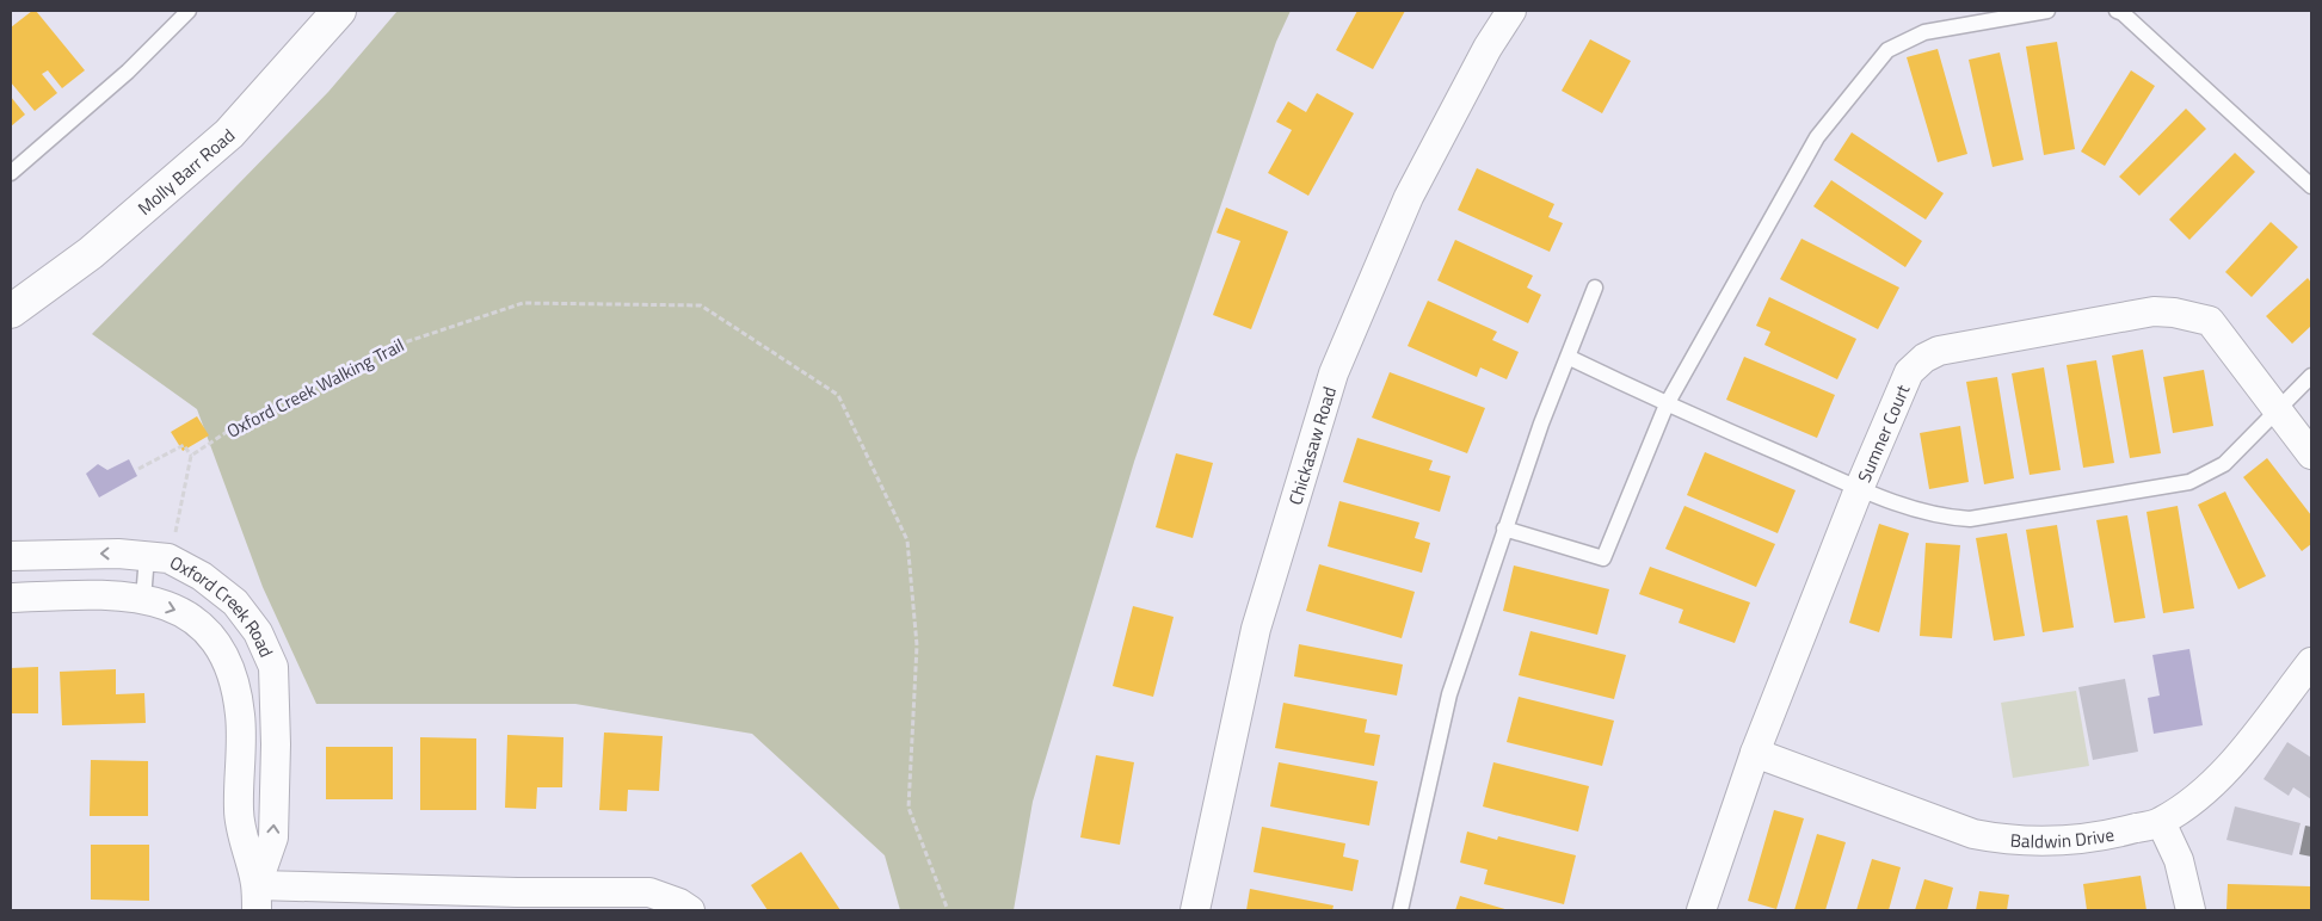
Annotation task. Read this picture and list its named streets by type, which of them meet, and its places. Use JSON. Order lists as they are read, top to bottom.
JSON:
{
  "streets": {
    "main road": ["Molly Barr Road"],
    "street": [
      "Sumner Court",
      "Chickasaw Road",
      "Oxford Creek Road",
      "Baldwin Drive"
    ],
    "path": ["Oxford Creek Walking Trail"]
  },
  "crossings": [
    ["Sumner Court", "Baldwin Drive"]
  ]
}
